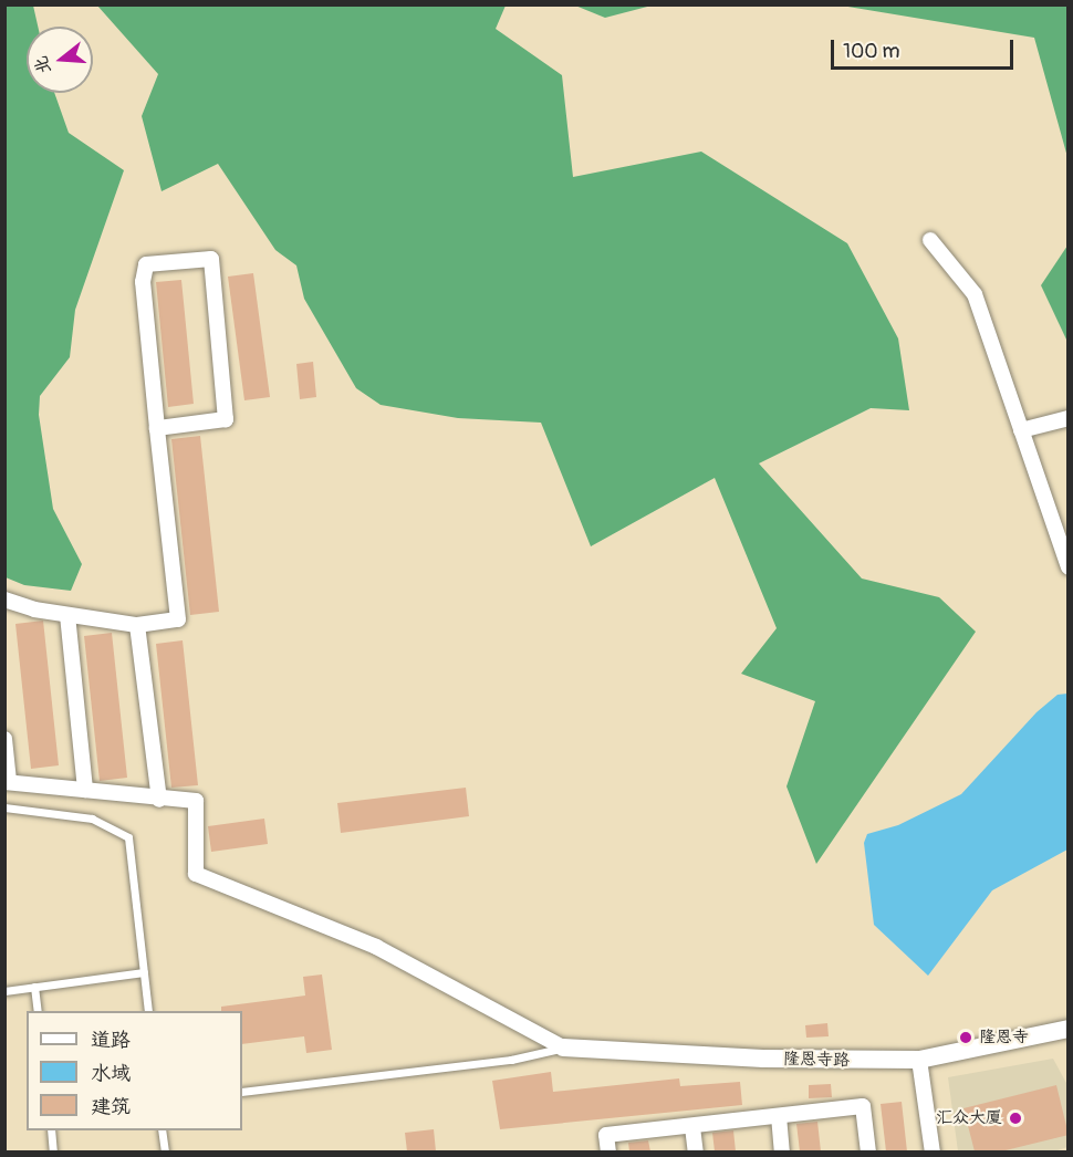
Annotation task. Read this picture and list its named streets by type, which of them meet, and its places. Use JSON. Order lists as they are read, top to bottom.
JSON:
{
  "streets": {
    "street": ["隆恩寺路"]
  },
  "places": ["隆恩寺", "汇众大厦"],
  "legend": ["道路", "水域", "建筑"],
  "scale_bar": "100 m",
  "north": "left"
}
